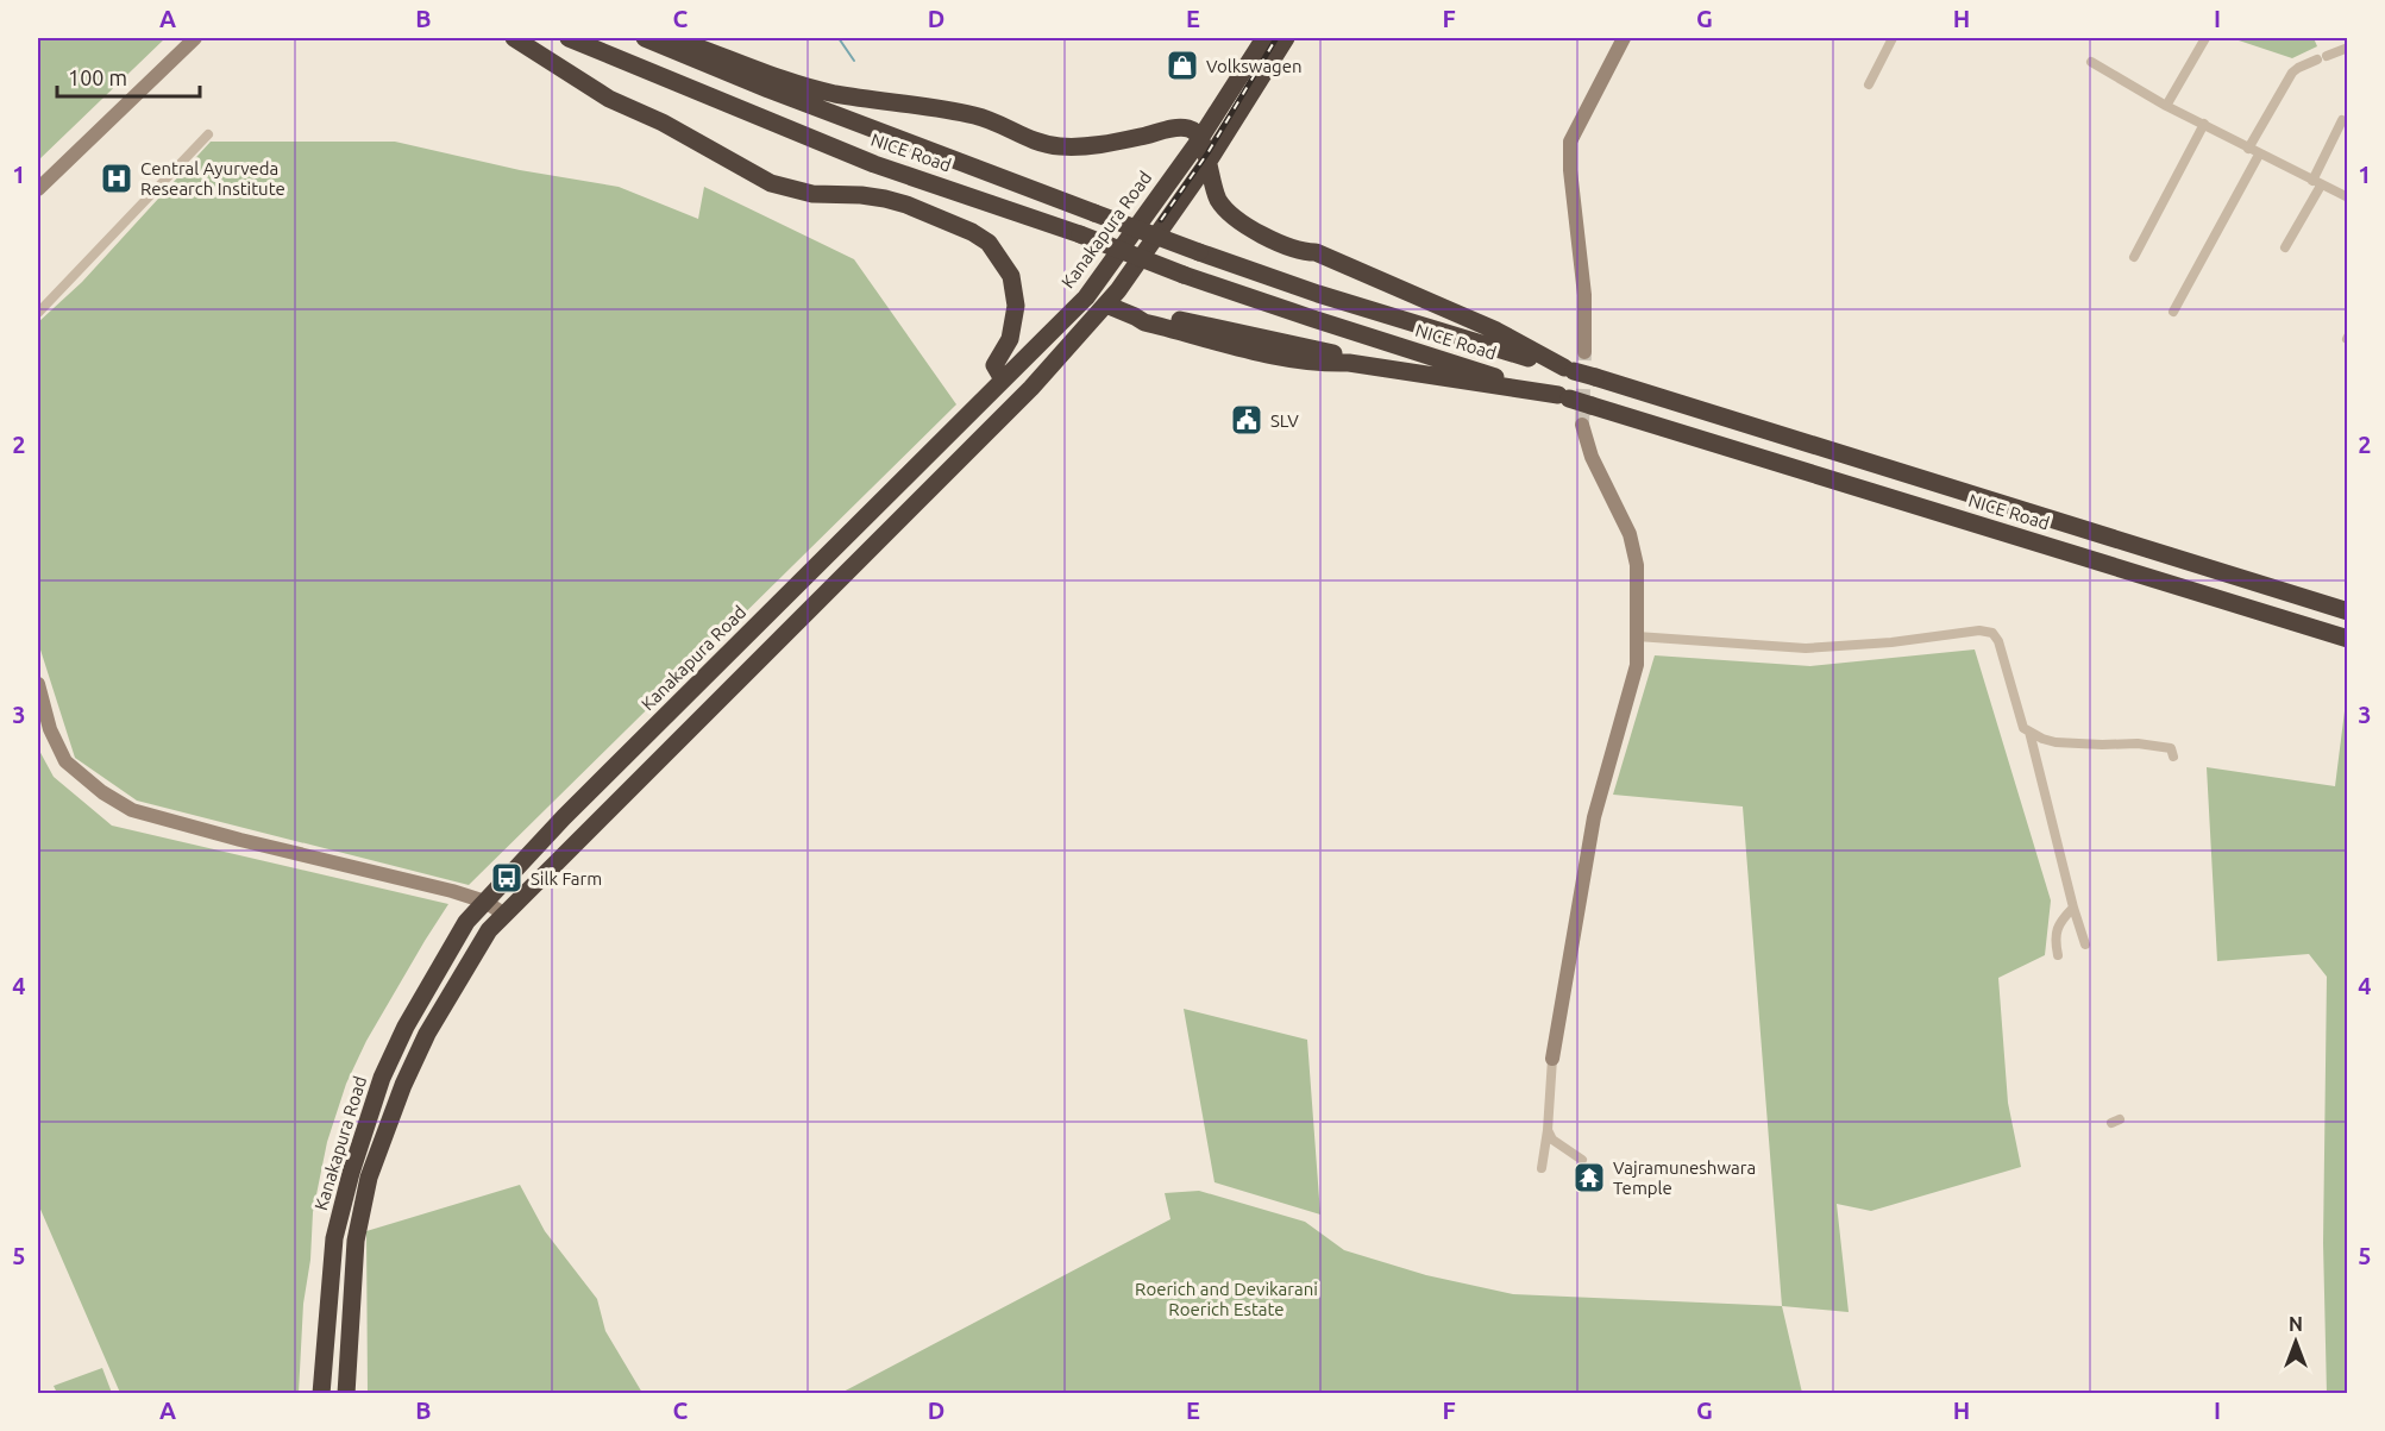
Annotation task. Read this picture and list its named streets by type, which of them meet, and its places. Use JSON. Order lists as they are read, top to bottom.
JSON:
{
  "streets": {
    "highway": ["NICE Road", "Kanakapura Road"]
  },
  "parks": ["Roerich and Devikarani Roerich Estate"],
  "places": {
    "shop": ["Volkswagen"],
    "hospital": ["Central Ayurveda Research Institute"],
    "public building": ["SLV"],
    "bus stop": ["Silk Farm"],
    "temple": ["Vajramuneshwara Temple"]
  },
  "scale_bar": "100 m",
  "north": "top",
  "grid": {
    "columns": [
      "A",
      "B",
      "C",
      "D",
      "E",
      "F",
      "G",
      "H",
      "I"
    ],
    "rows": [
      "1",
      "2",
      "3",
      "4",
      "5"
    ]
  }
}
